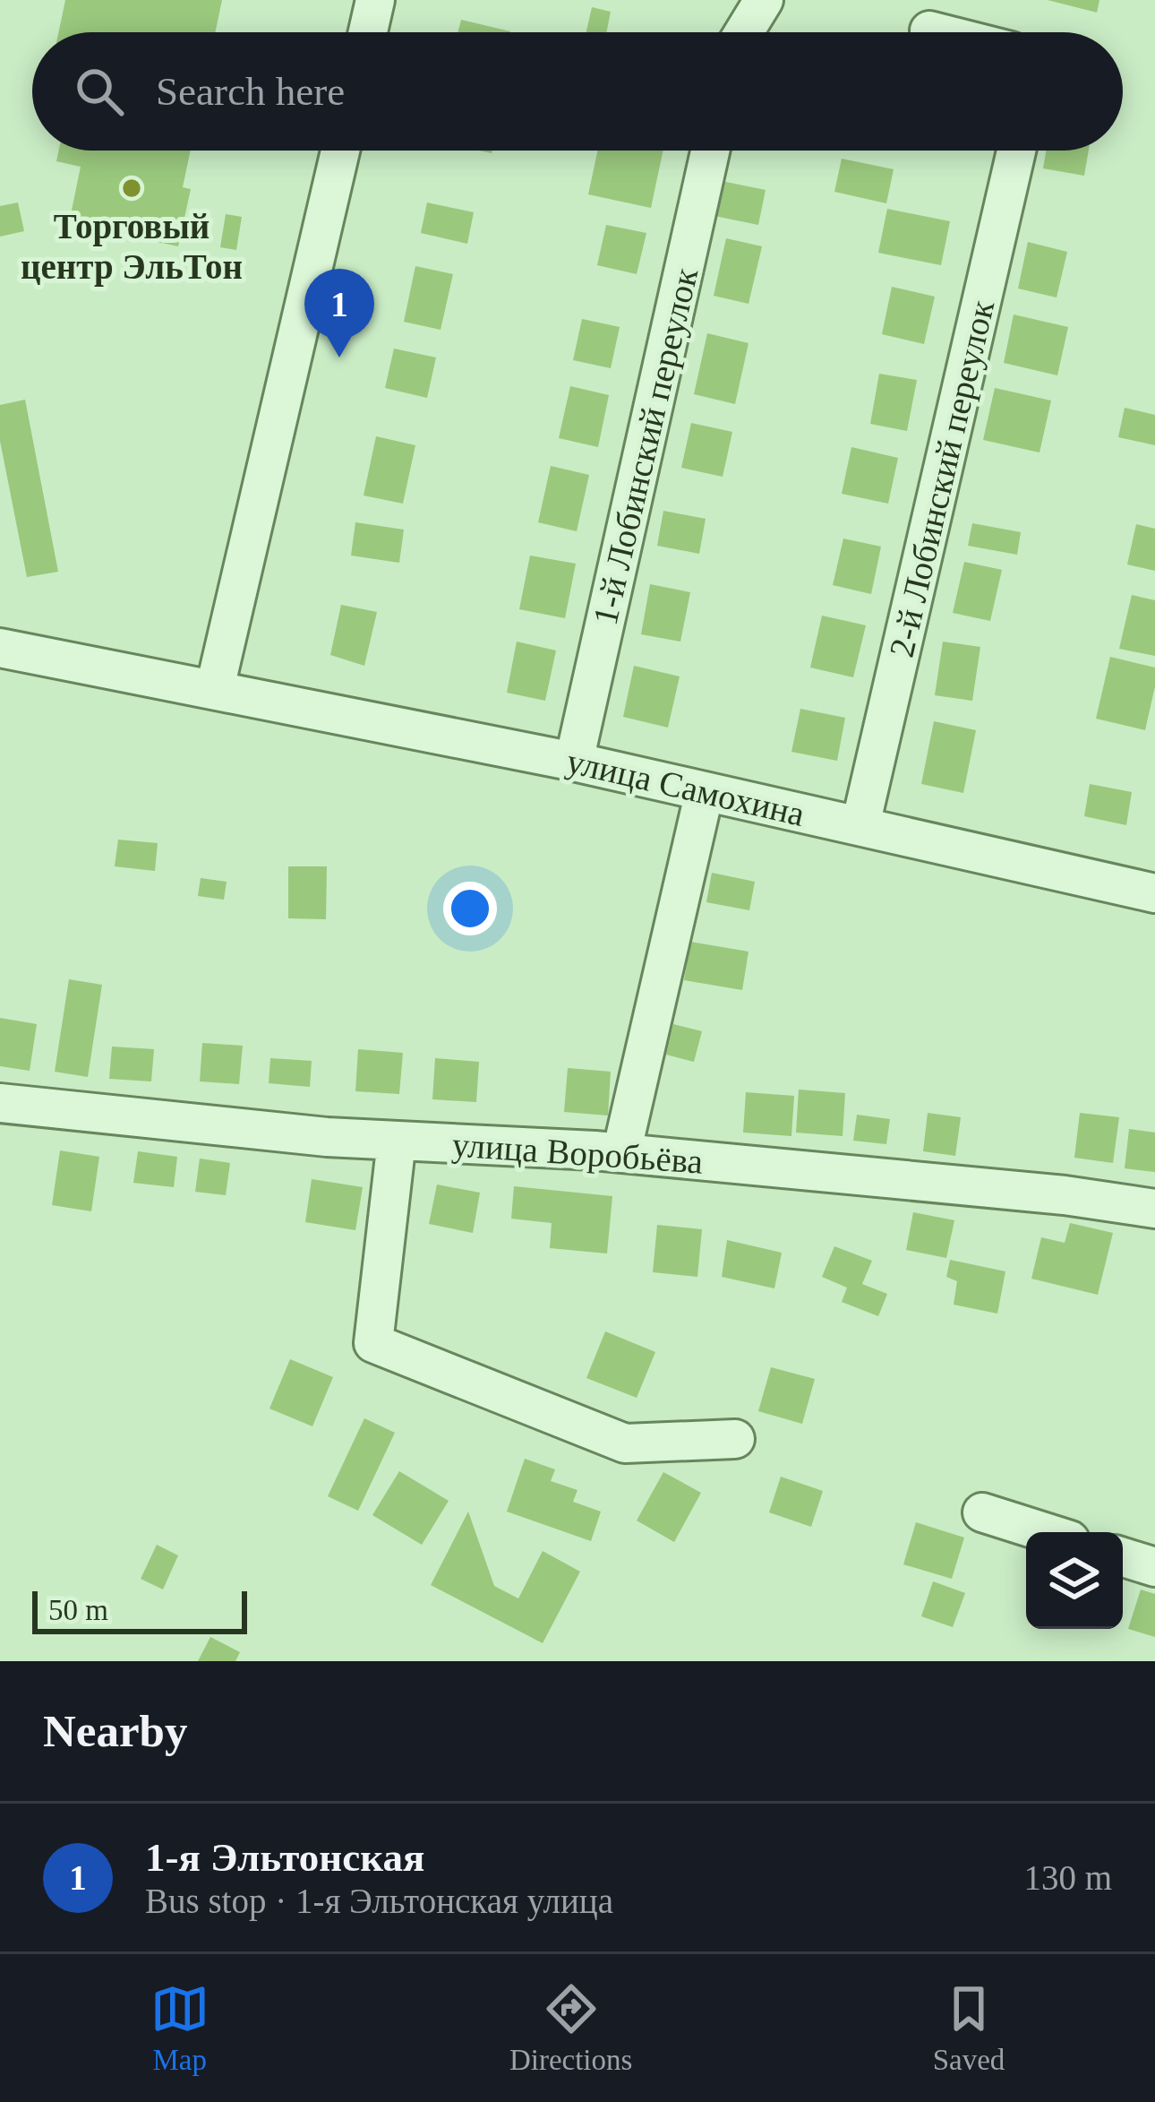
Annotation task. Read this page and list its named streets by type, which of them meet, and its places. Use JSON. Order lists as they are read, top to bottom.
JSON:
{
  "streets": {
    "street": [
      "1-й Лобинский переулок",
      "2-й Лобинский переулок",
      "улица Самохина",
      "улица Воробьёва"
    ]
  },
  "crossings": [
    ["1-й Лобинский переулок", "улица Самохина"],
    ["2-й Лобинский переулок", "улица Самохина"]
  ],
  "places": ["Торговый центр ЭльТон"],
  "scale_bar": "50 m",
  "page": {
    "search": "Search here",
    "pins": "1",
    "scale": "50 m",
    "heading": "Nearby",
    "list": [
      {
        "mark": "1",
        "name": "1-я Эльтонская",
        "note": "Bus stop · 1-я Эльтонская улица",
        "value": "130 m"
      }
    ],
    "nav": ["Map", "Directions", "Saved"]
  }
}
